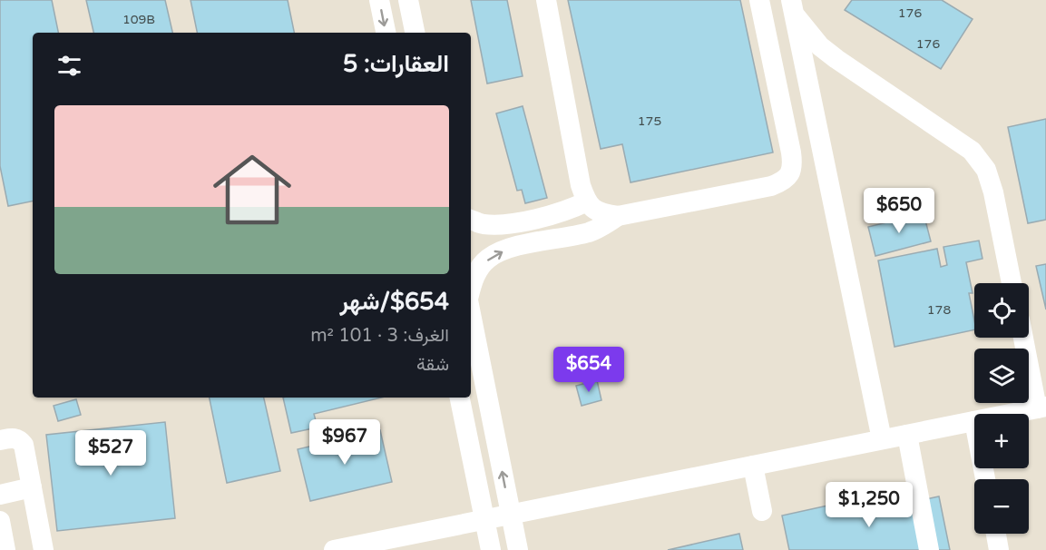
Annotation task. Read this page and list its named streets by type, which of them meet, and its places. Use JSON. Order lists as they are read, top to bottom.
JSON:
{
  "house_numbers": [
    "176",
    "109B",
    "176",
    "175",
    "178"
  ],
  "page": {
    "heading": "العقارات: 5",
    "list": [
      {
        "name": "$654/شهر",
        "note": "الغرف: 3 · 101 m² · شقة"
      }
    ],
    "price": [
      "$650",
      "$654",
      "$967",
      "$527",
      "$1,250"
    ],
    "map_buttons": ["+", "−"]
  }
}
